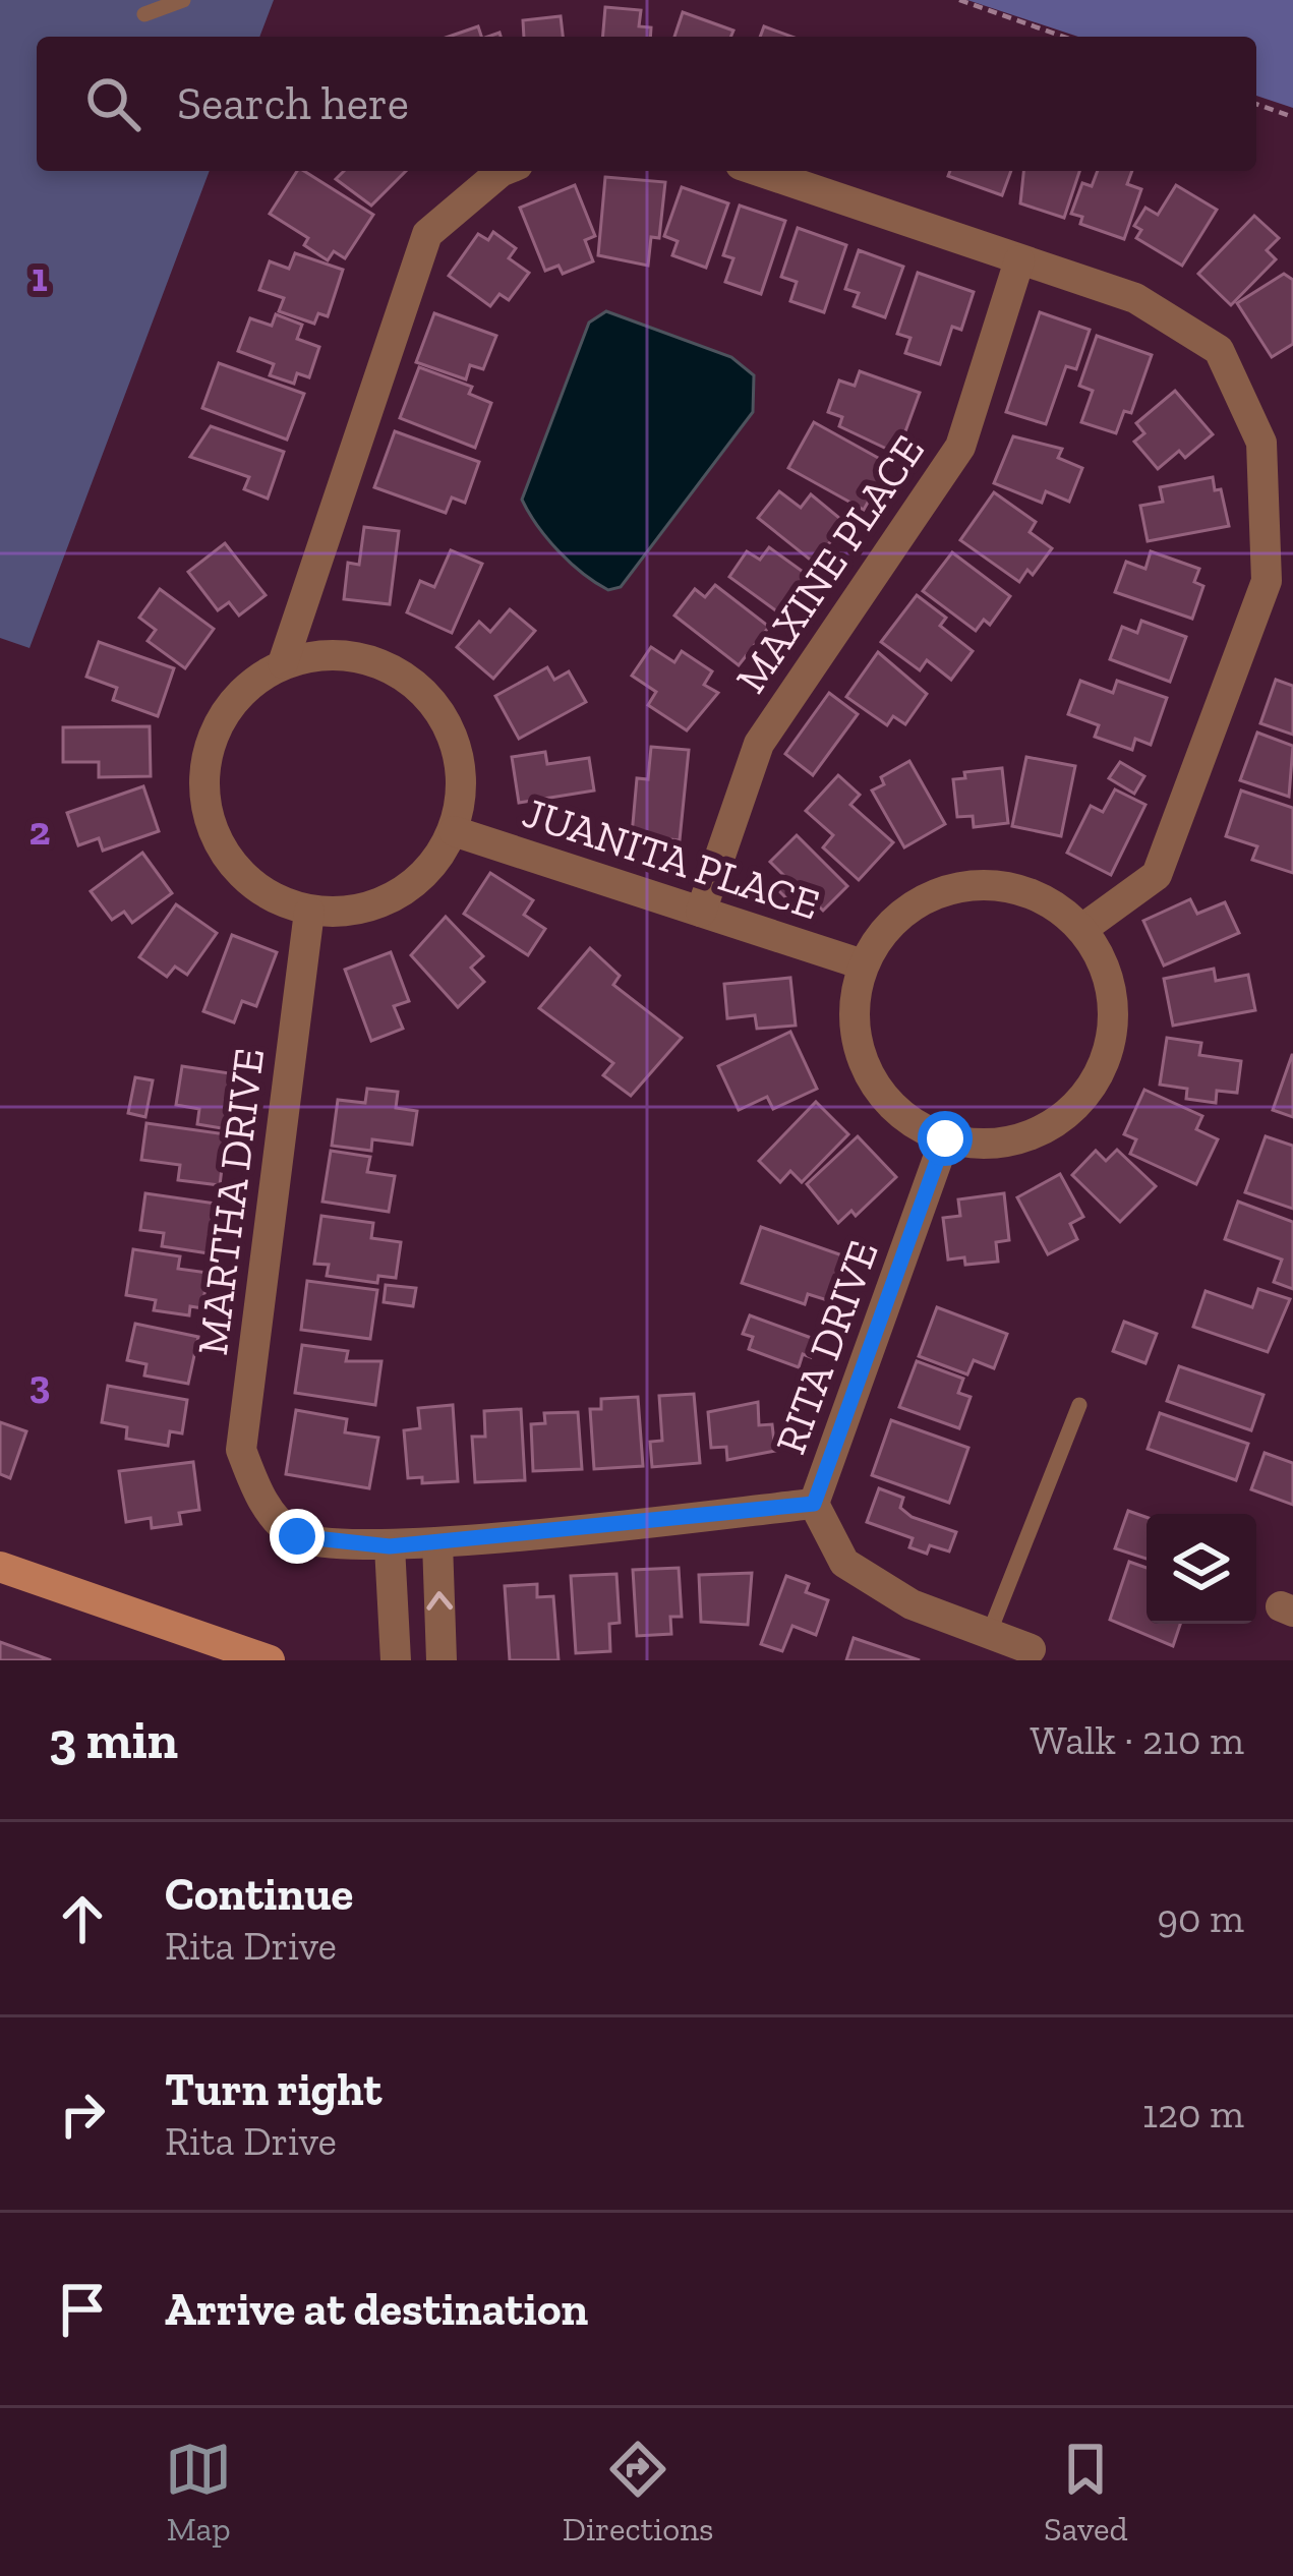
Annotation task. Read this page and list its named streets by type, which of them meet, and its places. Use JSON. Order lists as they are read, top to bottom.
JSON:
{
  "streets": {
    "street": [
      "MAXINE PLACE",
      "JUANITA PLACE",
      "MARTHA DRIVE",
      "RITA DRIVE"
    ]
  },
  "crossings": [
    ["MAXINE PLACE", "JUANITA PLACE"],
    ["JUANITA PLACE", "MARTHA DRIVE"],
    ["JUANITA PLACE", "RITA DRIVE"],
    ["MARTHA DRIVE", "RITA DRIVE"]
  ],
  "page": {
    "search": "Search here",
    "heading": ["3 min", "Walk · 210 m"],
    "list": [
      ["Continue", "Rita Drive", "90 m"],
      ["Turn right", "Rita Drive", "120 m"],
      "Arrive at destination"
    ],
    "nav": ["Map", "Directions", "Saved"]
  },
  "grid": {
    "rows": ["1", "2", "3"]
  }
}
